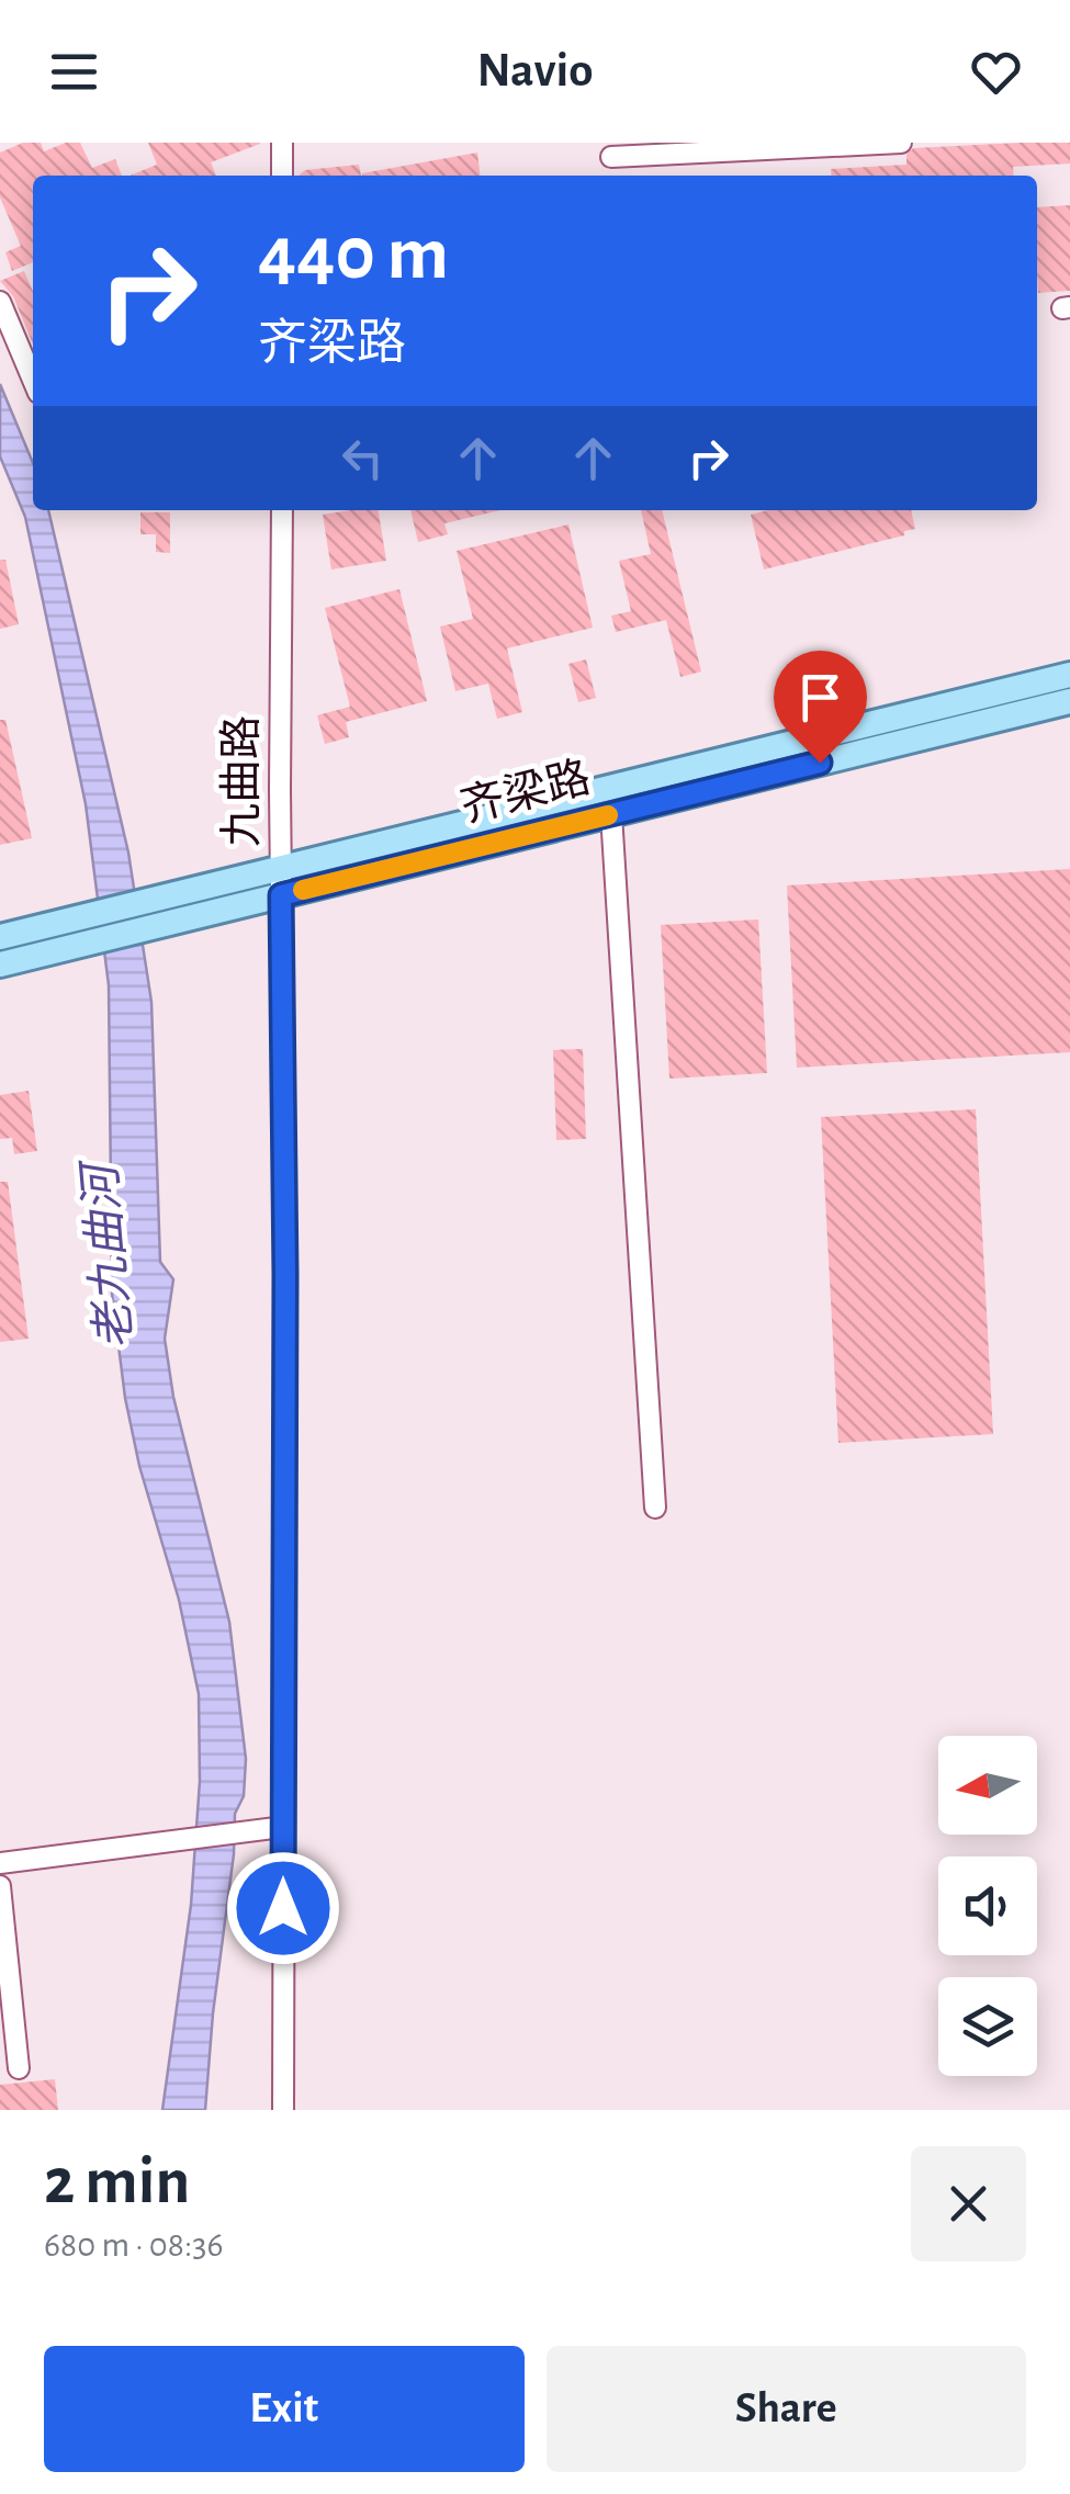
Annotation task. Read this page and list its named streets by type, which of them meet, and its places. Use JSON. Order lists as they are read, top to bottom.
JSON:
{
  "streets": {
    "main road": ["齐梁路"],
    "street": ["九曲路"]
  },
  "crossings": [
    ["九曲路", "齐梁路"]
  ],
  "water": ["老九曲河"],
  "north": "left",
  "page": {
    "header": "Navio",
    "turn": ["440 m", "齐梁路"],
    "heading": ["2 min", "680 m · 08:36"],
    "buttons": ["Exit", "Share"]
  }
}
